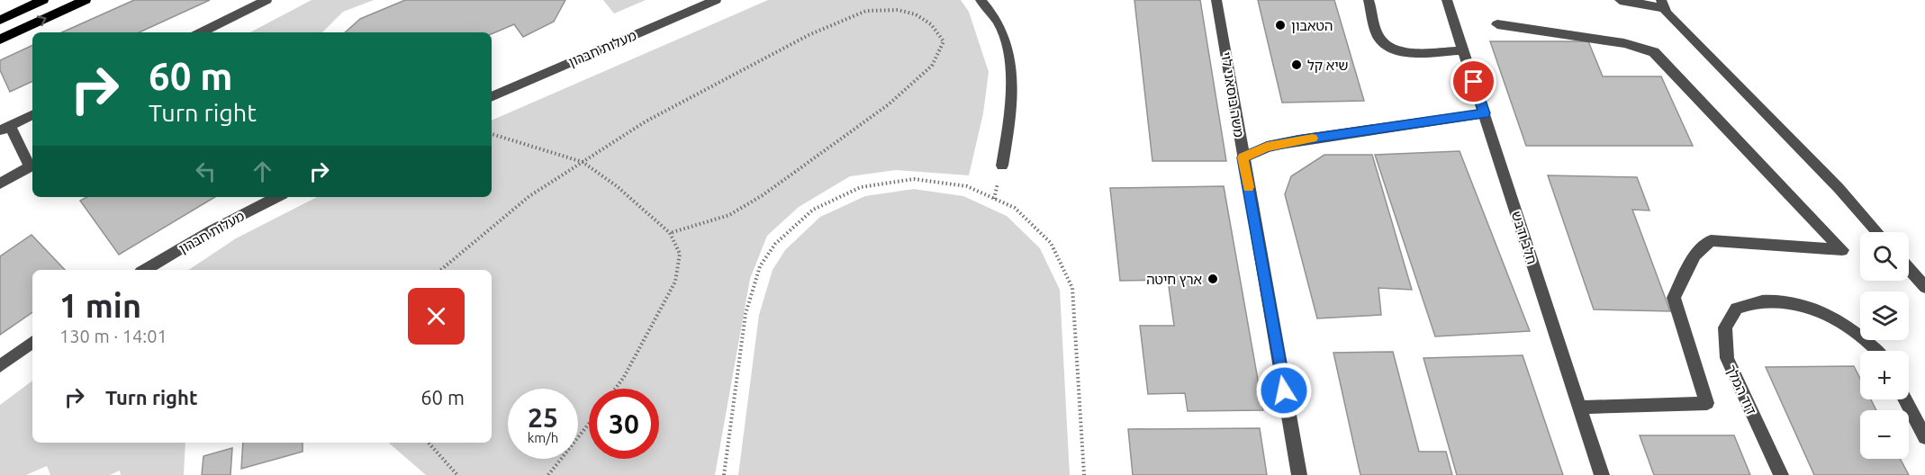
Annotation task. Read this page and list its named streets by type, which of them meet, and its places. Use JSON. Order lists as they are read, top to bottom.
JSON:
{
  "streets": {
    "street": [
      "מעלות חברון",
      "משה בוסאני לוי",
      "חלב ודבש",
      "דוד המלך"
    ]
  },
  "places": ["הטאבון", "שיא קל", "ארץ חיטה"],
  "page": {
    "turn": ["60 m", "Turn right"],
    "map_buttons": ["+", "−"],
    "heading": ["1 min", "130 m · 14:01"],
    "list": [
      {
        "name": "Turn right",
        "value": "60 m"
      }
    ],
    "speed": "25 km/h",
    "limit": "30"
  }
}
